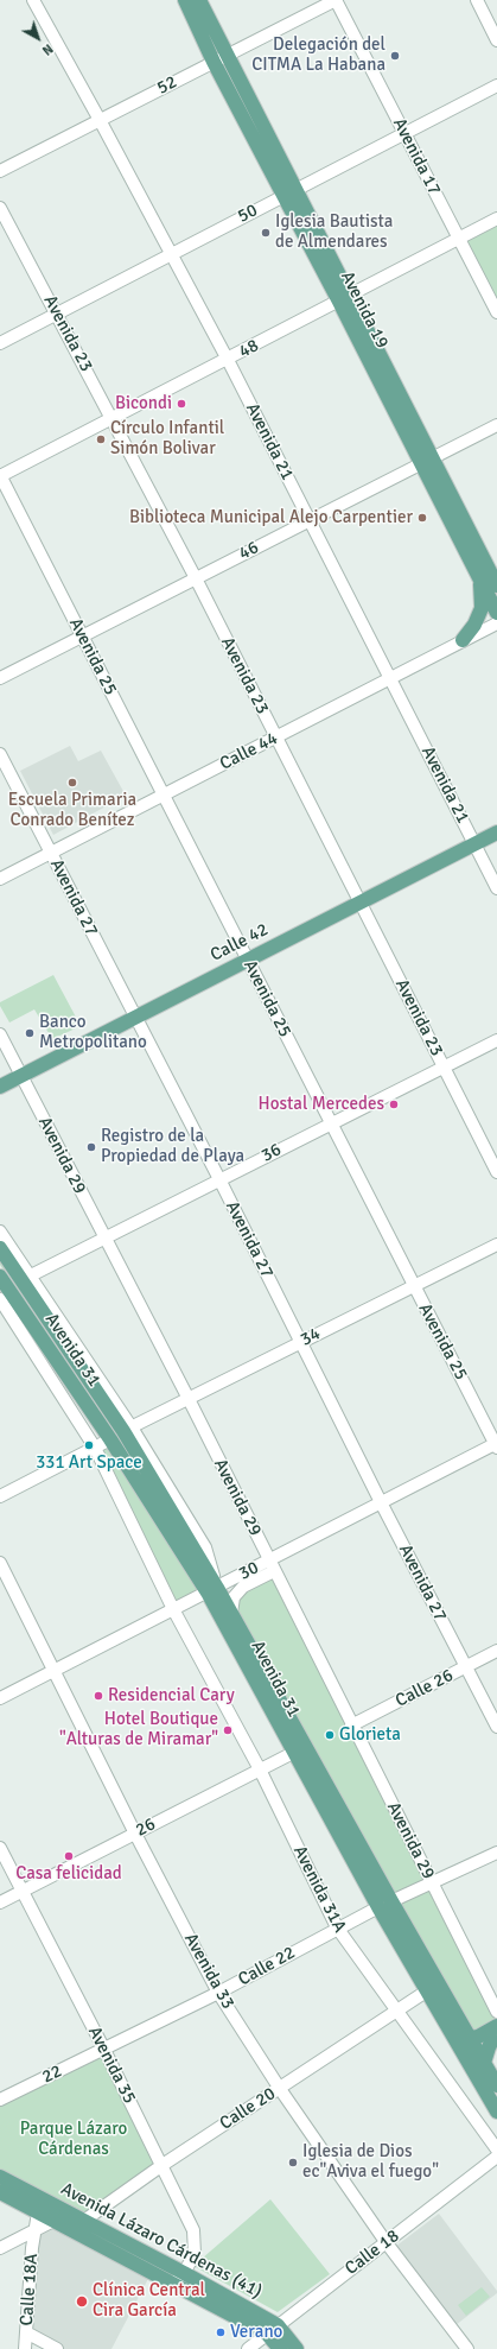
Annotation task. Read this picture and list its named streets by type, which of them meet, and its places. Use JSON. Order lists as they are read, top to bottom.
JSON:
{
  "streets": {
    "main road": [
      "Avenida 19",
      "Calle 42",
      "Avenida 31",
      "Avenida Lázaro Cárdenas (41)"
    ],
    "street": [
      "52",
      "Avenida 17",
      "50",
      "Avenida 23",
      "48",
      "Avenida 21",
      "46",
      "Avenida 25",
      "Calle 44",
      "Avenida 27",
      "36",
      "Avenida 29",
      "34",
      "30",
      "Calle 26",
      "26",
      "Avenida 31A",
      "Calle 22",
      "Avenida 33",
      "Avenida 35",
      "22",
      "Calle 20",
      "Calle 18",
      "Calle 18A"
    ]
  },
  "crossings": [
    ["52", "Avenida 17"],
    ["52", "Avenida 19"],
    ["52", "Avenida 21"],
    ["Avenida 17", "50"],
    ["Avenida 17", "48"],
    ["50", "Avenida 19"],
    ["50", "Avenida 23"],
    ["50", "Avenida 21"],
    ["Avenida 19", "48"],
    ["Avenida 19", "46"],
    ["Avenida 23", "48"],
    ["Avenida 23", "46"],
    ["Avenida 23", "Calle 44"],
    ["Avenida 23", "Calle 42"],
    ["Avenida 23", "36"],
    ["48", "Avenida 21"],
    ["48", "Avenida 25"],
    ["Avenida 21", "46"],
    ["Avenida 21", "Calle 44"],
    ["Avenida 21", "Calle 42"],
    ["46", "Avenida 25"],
    ["Avenida 25", "Calle 44"],
    ["Avenida 25", "Calle 42"],
    ["Avenida 25", "36"],
    ["Avenida 25", "34"],
    ["Avenida 25", "30"],
    ["Calle 44", "Avenida 27"],
    ["Avenida 27", "Calle 42"],
    ["Avenida 27", "36"],
    ["Avenida 27", "34"],
    ["Avenida 27", "30"],
    ["Avenida 27", "Calle 26"],
    ["Calle 42", "Avenida 29"],
    ["36", "Avenida 29"],
    ["36", "Avenida 31"],
    ["Avenida 29", "34"],
    ["Avenida 29", "30"],
    ["Avenida 29", "Calle 26"],
    ["34", "Avenida 31"],
    ["Avenida 31", "30"],
    ["Avenida 31", "26"],
    ["Avenida 31", "Avenida 31A"],
    ["Avenida 31", "Calle 22"],
    ["Avenida 31", "Calle 20"],
    ["30", "Avenida 31A"],
    ["30", "Avenida 33"],
    ["26", "Avenida 31A"],
    ["26", "Avenida 33"],
    ["26", "Avenida 35"],
    ["Avenida 31A", "Calle 22"],
    ["Avenida 31A", "Calle 20"],
    ["Calle 22", "Avenida 33"],
    ["Calle 22", "Avenida 35"],
    ["Calle 22", "22"],
    ["Avenida 33", "Calle 20"],
    ["Avenida 33", "Calle 18"],
    ["Avenida 35", "22"],
    ["Avenida 35", "Calle 20"],
    ["Avenida 35", "Avenida Lázaro Cárdenas (41)"],
    ["Calle 20", "Avenida Lázaro Cárdenas (41)"],
    ["Avenida Lázaro Cárdenas (41)", "Calle 18"]
  ],
  "parks": ["Parque Lázaro Cárdenas"],
  "places": [
    "Delegación del CITMA La Habana",
    "Iglesia Bautista de Almendares",
    "Bicondi",
    "Círculo Infantil Simón Bolivar",
    "Biblioteca Municipal Alejo Carpentier",
    "Escuela Primaria Conrado Benítez",
    "Banco Metropolitano",
    "Hostal Mercedes",
    "Registro de la Propiedad de Playa",
    "331 Art Space",
    "Residencial Cary",
    "Hotel Boutique \"Alturas de Miramar\"",
    "Glorieta",
    "Casa felicidad",
    "Iglesia de Dios ec\"Aviva el fuego\"",
    "Clínica Central Cira García",
    "Verano"
  ],
  "north": "bottom right"
}
